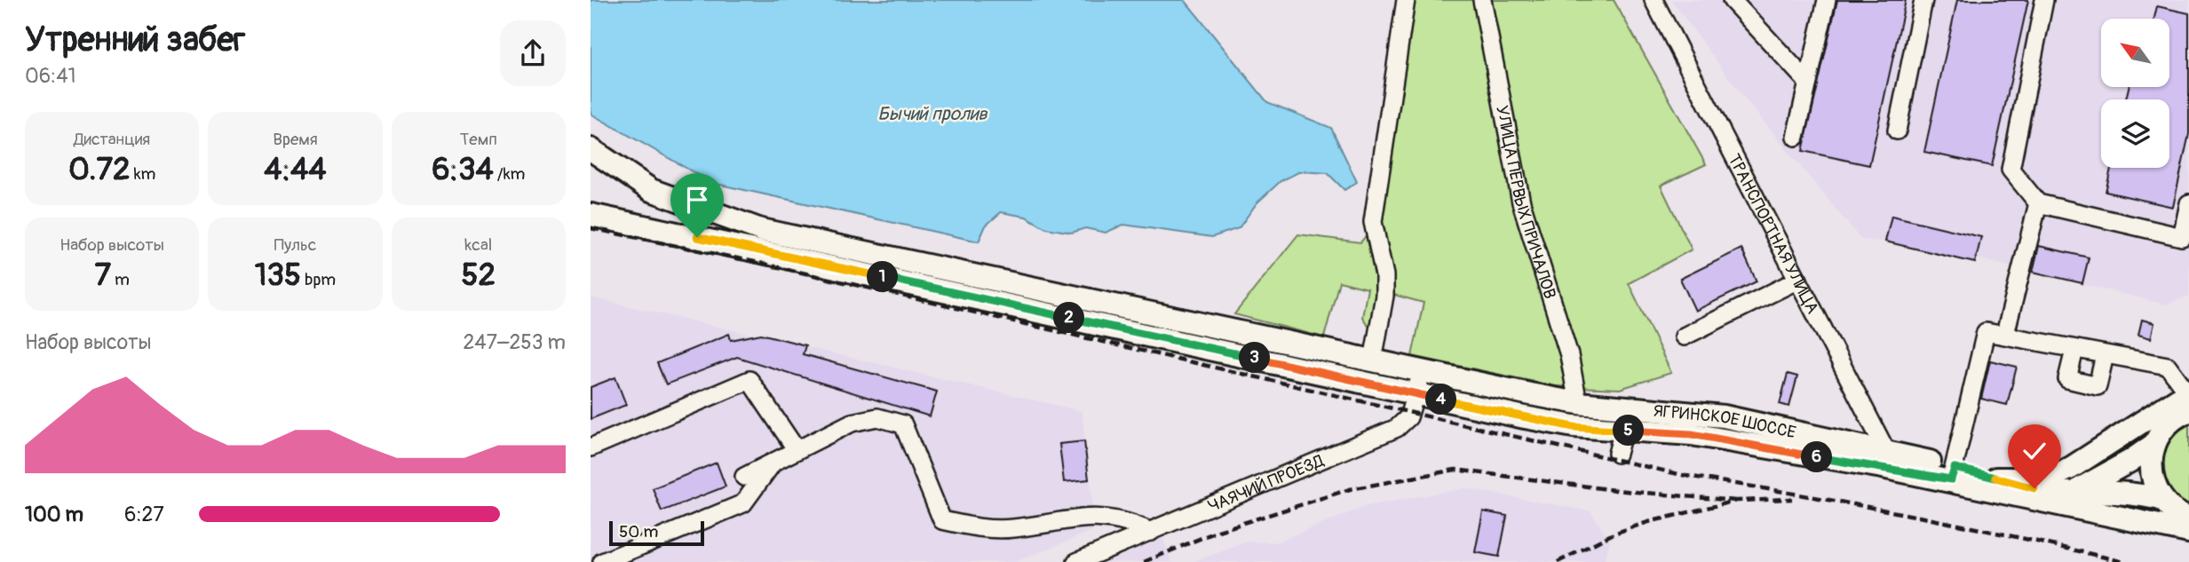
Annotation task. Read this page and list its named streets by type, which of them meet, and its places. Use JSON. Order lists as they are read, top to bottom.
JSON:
{
  "streets": {
    "main road": ["ЯГРИНСКОЕ ШОССЕ"],
    "street": ["УЛИЦА ПЕРВЫХ ПРИЧАЛОВ", "ТРАНСПОРТНАЯ УЛИЦА", "ЧАЯЧИЙ ПРОЕЗД"]
  },
  "crossings": [
    ["УЛИЦА ПЕРВЫХ ПРИЧАЛОВ", "ЯГРИНСКОЕ ШОССЕ"],
    ["ТРАНСПОРТНАЯ УЛИЦА", "ЯГРИНСКОЕ ШОССЕ"],
    ["ЯГРИНСКОЕ ШОССЕ", "ЧАЯЧИЙ ПРОЕЗД"]
  ],
  "water": ["Бычий пролив"],
  "scale_bar": "50 m",
  "north": "top left",
  "page": {
    "heading": ["Утренний забег", "06:41"],
    "stats": [
      ["Дистанция", "0.72 km"],
      ["Время", "4:44"],
      ["Темп", "6:34 /km"],
      ["Набор высоты", "7 m"],
      ["Пульс", "135 bpm"],
      ["kcal", "52"]
    ],
    "pins": [
      "1",
      "2",
      "3",
      "4",
      "5",
      "6"
    ],
    "chart": ["Набор высоты", "247–253 m"],
    "list": [
      {
        "name": "100 m",
        "note": "6:27"
      }
    ],
    "scale": "50 m"
  }
}
